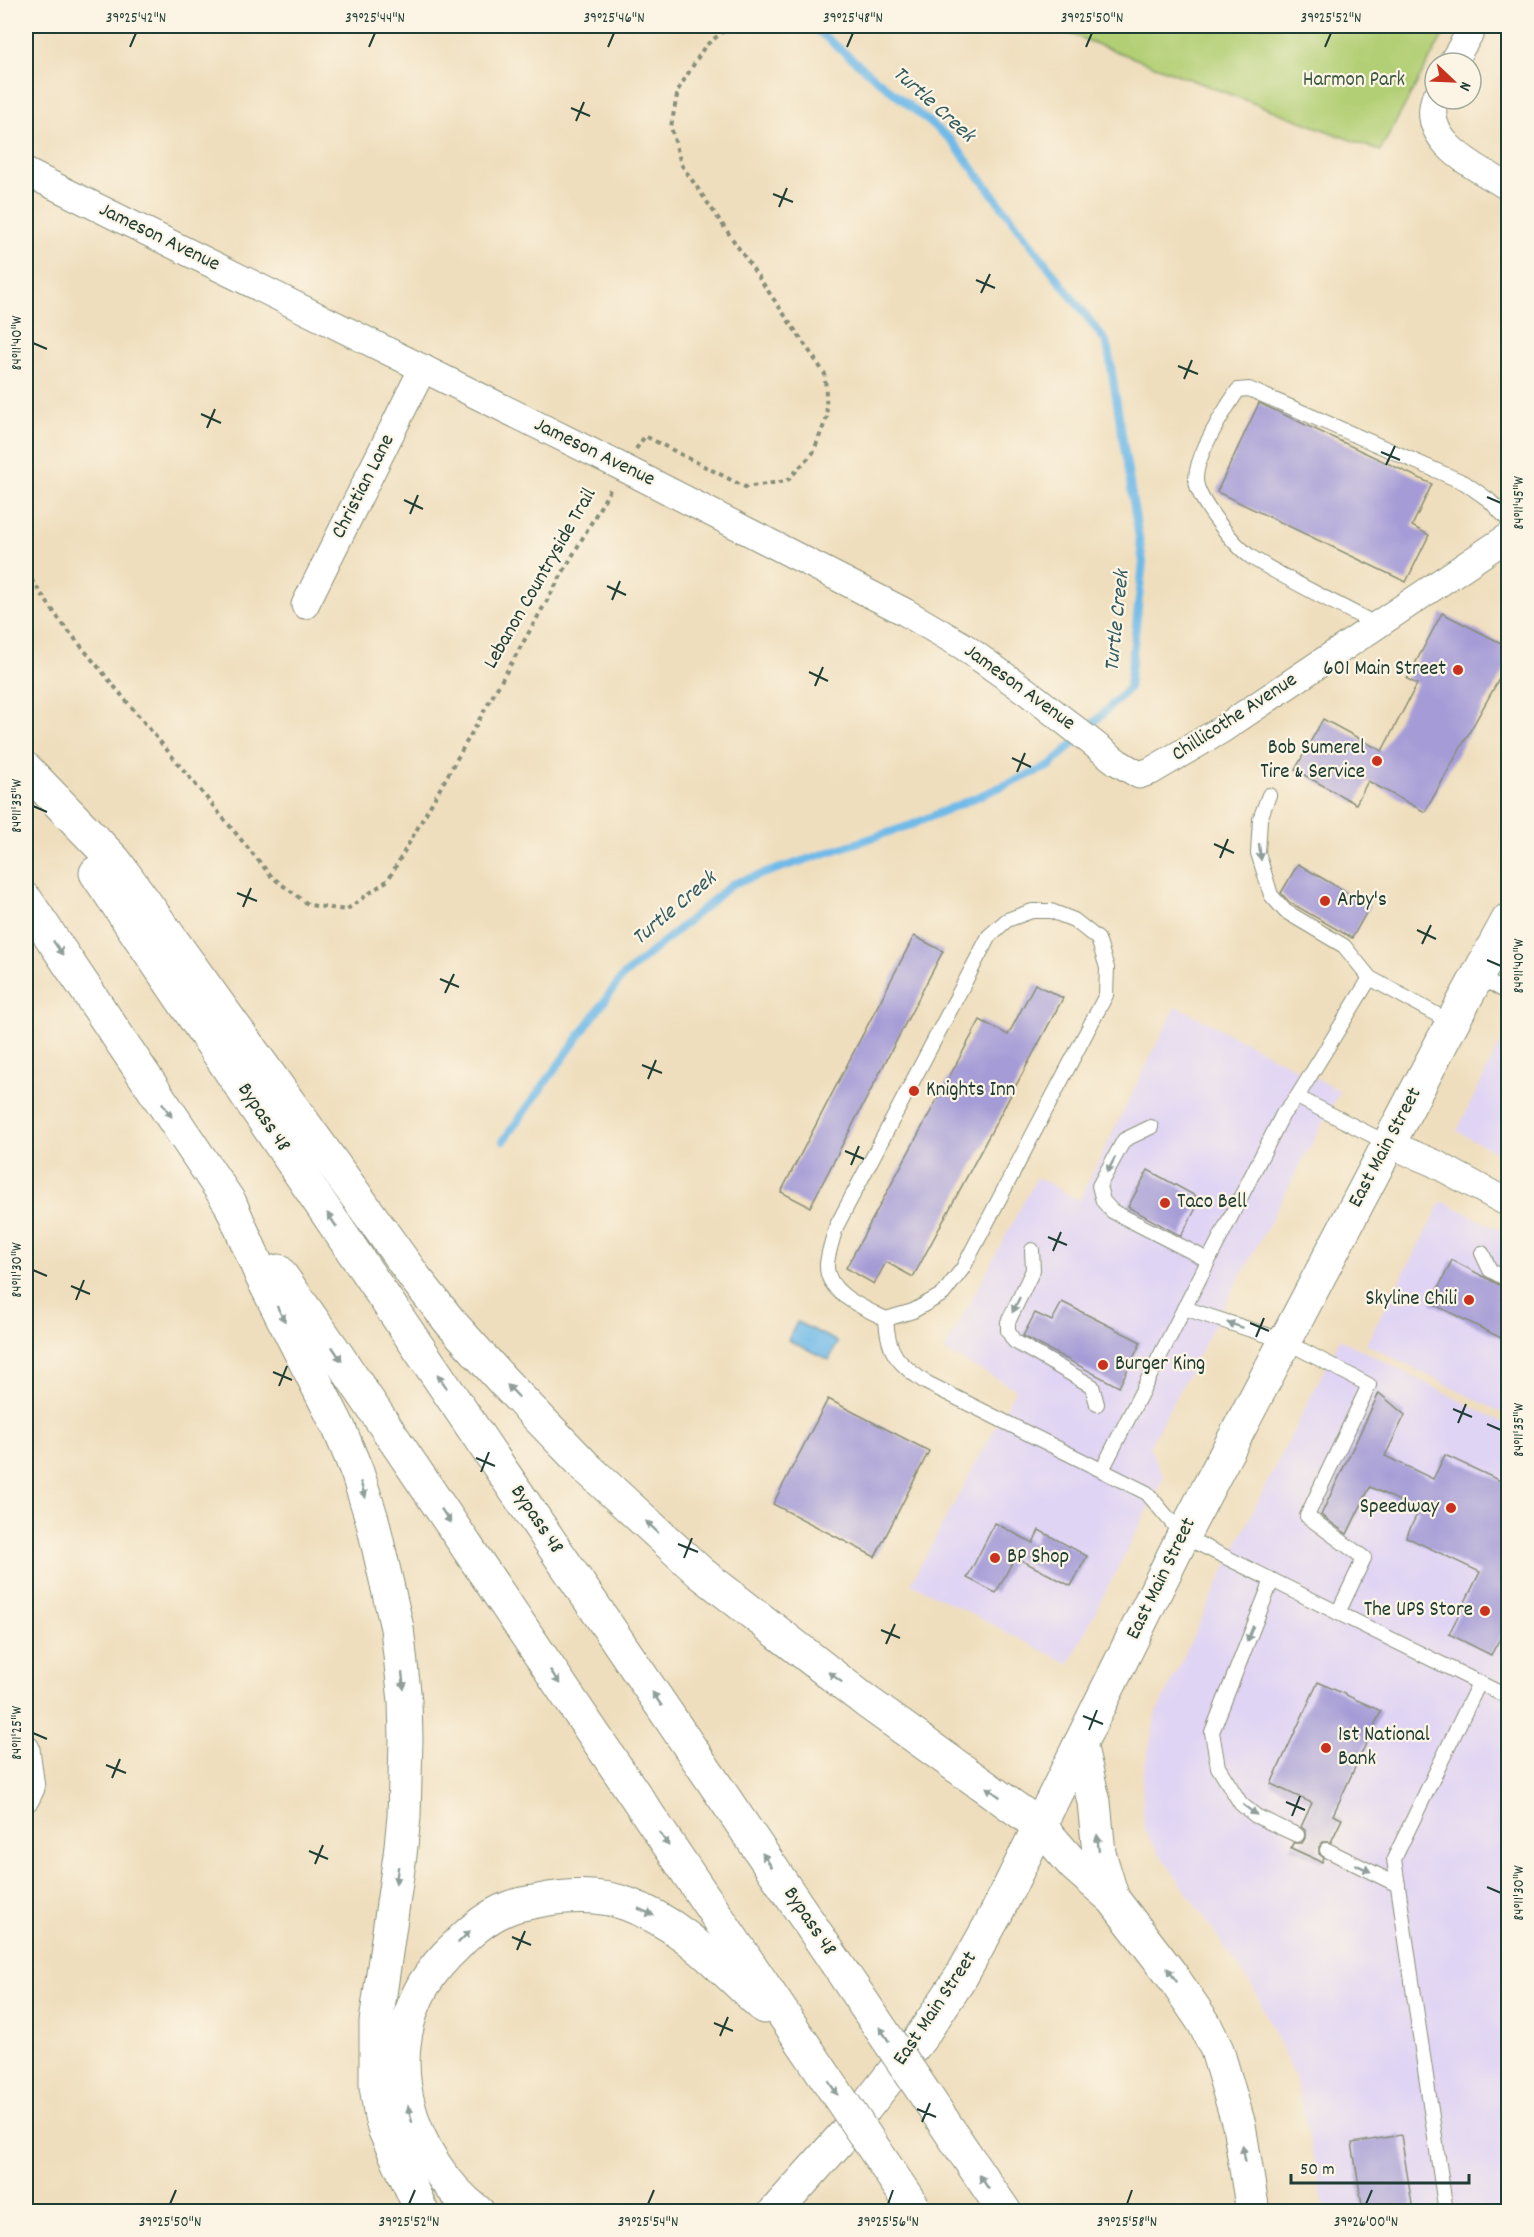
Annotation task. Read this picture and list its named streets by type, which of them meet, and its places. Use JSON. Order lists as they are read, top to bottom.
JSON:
{
  "streets": {
    "main road": ["Bypass 48", "East Main Street"],
    "street": ["Jameson Avenue", "Christian Lane", "Chillicothe Avenue"],
    "path": ["Lebanon Countryside Trail"]
  },
  "crossings": [
    ["Jameson Avenue", "Christian Lane"],
    ["Jameson Avenue", "Lebanon Countryside Trail"],
    ["Jameson Avenue", "Chillicothe Avenue"]
  ],
  "water": ["Turtle Creek"],
  "parks": ["Harmon Park"],
  "places": [
    "601 Main Street",
    "Bob Sumerel Tire & Service",
    "Arby's",
    "Knights Inn",
    "Taco Bell",
    "Skyline Chili",
    "Burger King",
    "Speedway",
    "BP Shop",
    "The UPS Store",
    "1st National Bank"
  ],
  "scale_bar": "50 m",
  "north": "bottom right",
  "coordinates": [
    "39°25'42\"N",
    "39°25'44\"N",
    "39°25'46\"N",
    "39°25'48\"N",
    "39°25'50\"N",
    "39°25'52\"N",
    "84°11'40\"W",
    "84°11'45\"W",
    "84°11'35\"W",
    "84°11'30\"W",
    "84°11'25\"W",
    "39°25'54\"N",
    "39°25'56\"N",
    "39°25'58\"N",
    "39°26'00\"N"
  ]
}
